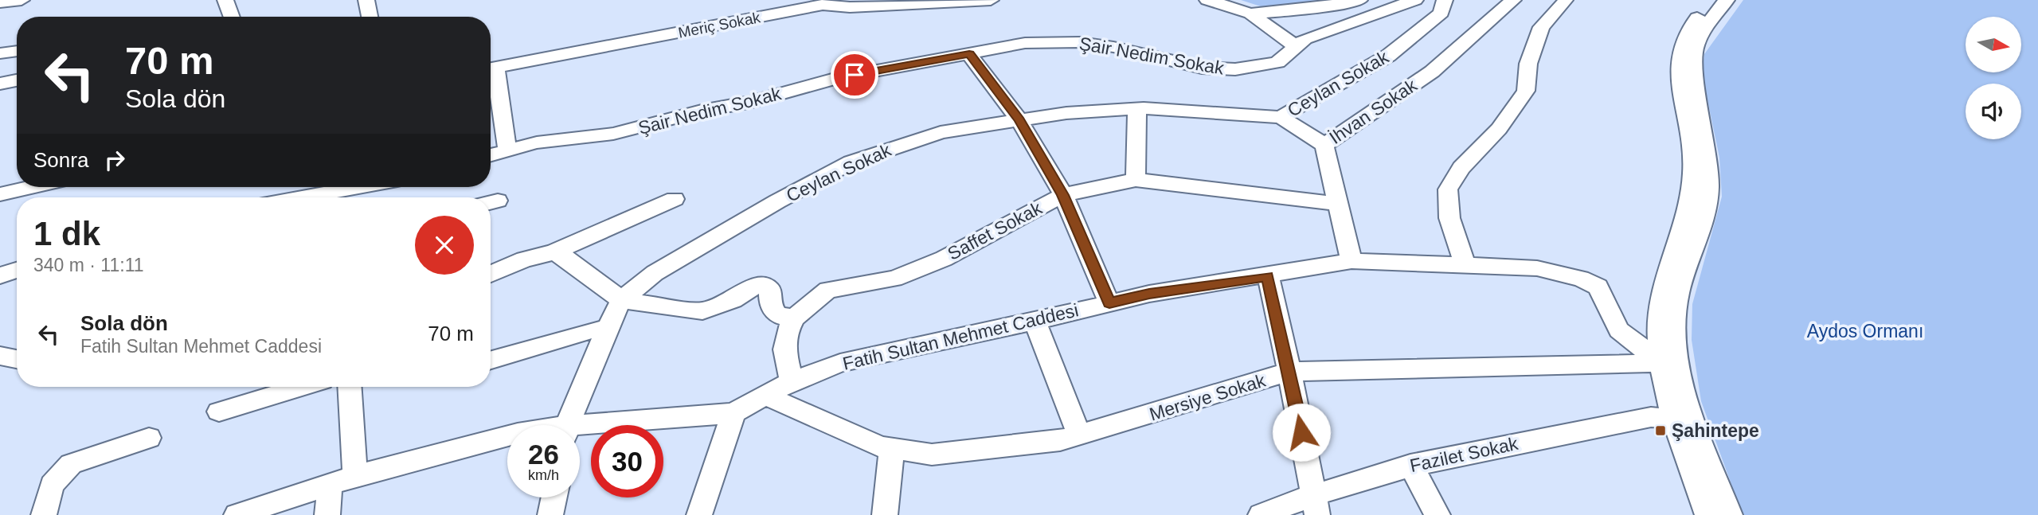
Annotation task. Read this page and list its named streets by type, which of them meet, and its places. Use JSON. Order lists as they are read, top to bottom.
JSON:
{
  "streets": {
    "street": [
      "Meriç Sokak",
      "Şair Nedim Sokak",
      "Ceylan Sokak",
      "İhvan Sokak",
      "Saffet Sokak",
      "Fatih Sultan Mehmet Caddesi",
      "Mersiye Sokak",
      "Fazilet Sokak"
    ]
  },
  "crossings": [
    ["İhvan Sokak", "Saffet Sokak"],
    ["İhvan Sokak", "Fatih Sultan Mehmet Caddesi"],
    ["Fatih Sultan Mehmet Caddesi", "Mersiye Sokak"]
  ],
  "parks": ["Aydos Ormanı"],
  "places": {
    "transit": ["Şahintepe"]
  },
  "north": "right",
  "page": {
    "turn": ["70 m", "Sola dön"],
    "then": "Sonra",
    "heading": ["1 dk", "340 m · 11:11"],
    "list": [
      {
        "name": "Sola dön",
        "note": "Fatih Sultan Mehmet Caddesi",
        "value": "70 m"
      }
    ],
    "speed": "26 km/h",
    "limit": "30"
  }
}
